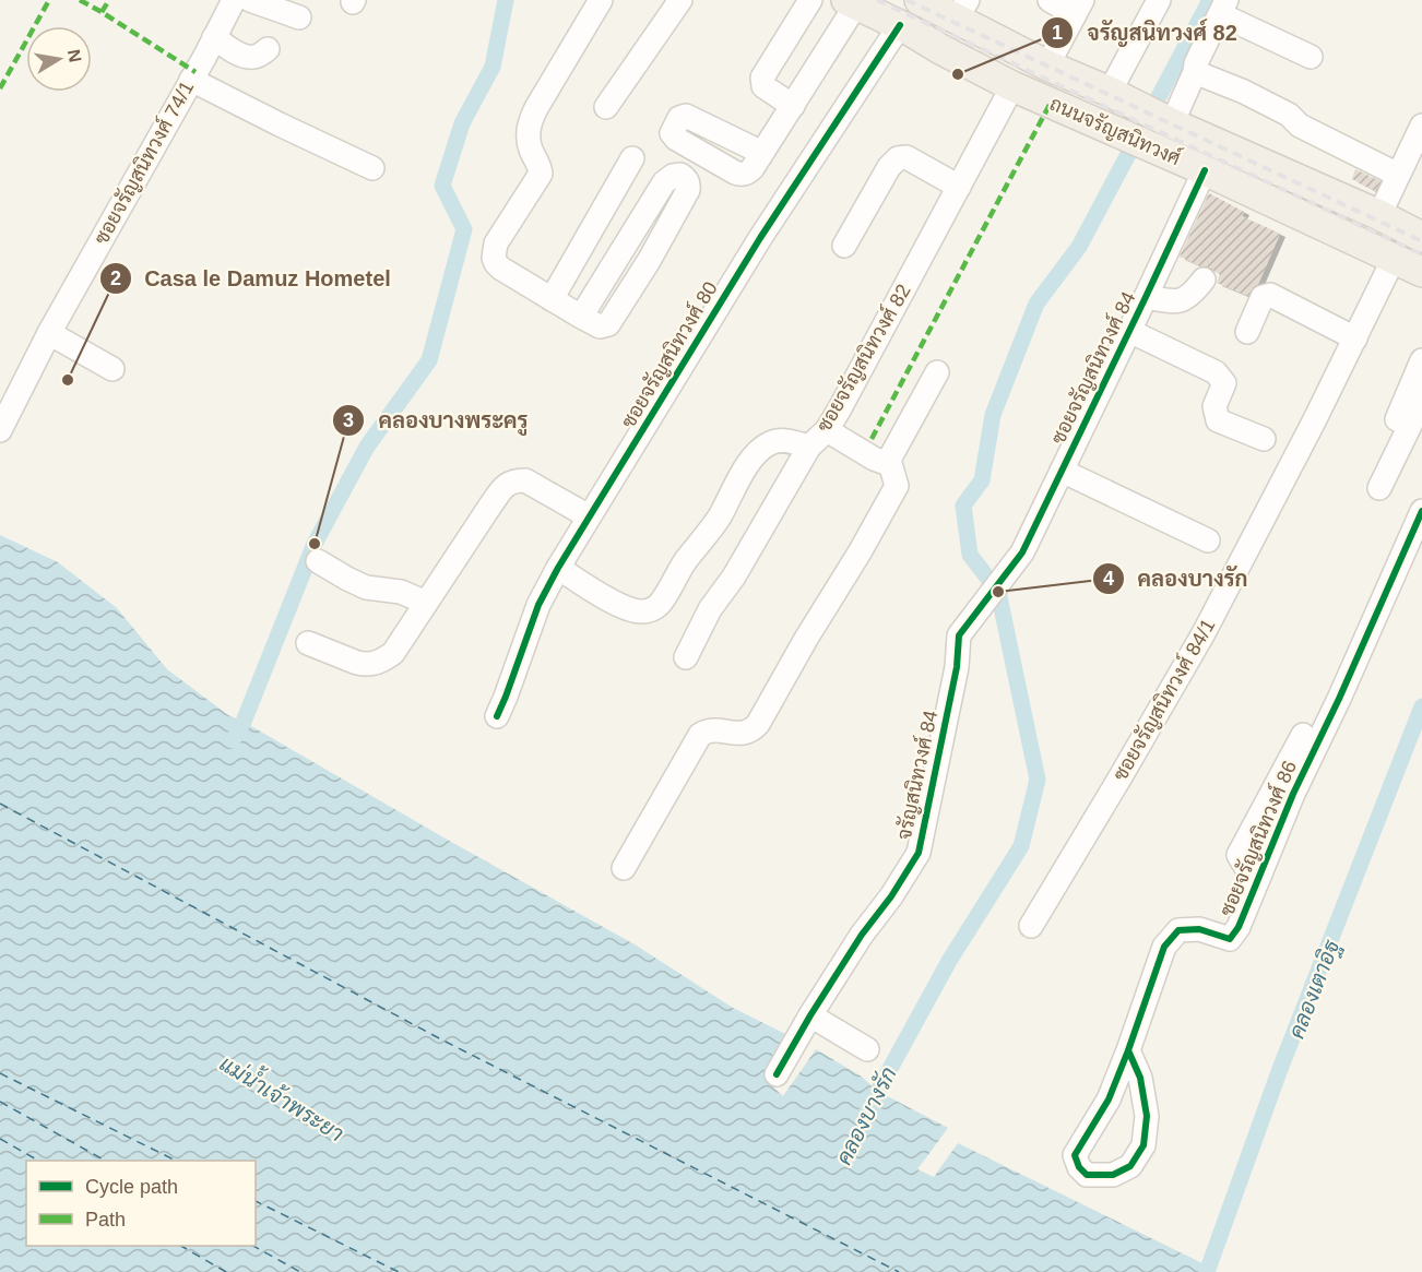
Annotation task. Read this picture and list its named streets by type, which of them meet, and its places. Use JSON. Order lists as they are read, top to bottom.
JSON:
{
  "streets": {
    "main road": ["ถนนจรัญสนิทวงศ์"],
    "street": [
      "ซอยจรัญสนิทวงศ์ 74/1",
      "ซอยจรัญสนิทวงศ์ 80",
      "ซอยจรัญสนิทวงศ์ 82",
      "ซอยจรัญสนิทวงศ์ 84",
      "ซอยจรัญสนิทวงศ์ 84/1",
      "จรัญสนิทวงศ์ 84",
      "ซอยจรัญสนิทวงศ์ 86"
    ]
  },
  "crossings": [
    ["ถนนจรัญสนิทวงศ์", "ซอยจรัญสนิทวงศ์ 80"],
    ["ถนนจรัญสนิทวงศ์", "ซอยจรัญสนิทวงศ์ 82"],
    ["ถนนจรัญสนิทวงศ์", "ซอยจรัญสนิทวงศ์ 84"],
    ["ถนนจรัญสนิทวงศ์", "ซอยจรัญสนิทวงศ์ 84/1"],
    ["ซอยจรัญสนิทวงศ์ 84", "จรัญสนิทวงศ์ 84"]
  ],
  "water": ["คลองเตาอิฐ", "แม่น้ำเจ้าพระยา", "คลองบางรัก"],
  "places": [
    "จรัญสนิทวงศ์ 82",
    "Casa le Damuz Hometel",
    "คลองบางพระครู",
    "คลองบางรัก"
  ],
  "legend": ["Cycle path", "Path"],
  "north": "right"
}
